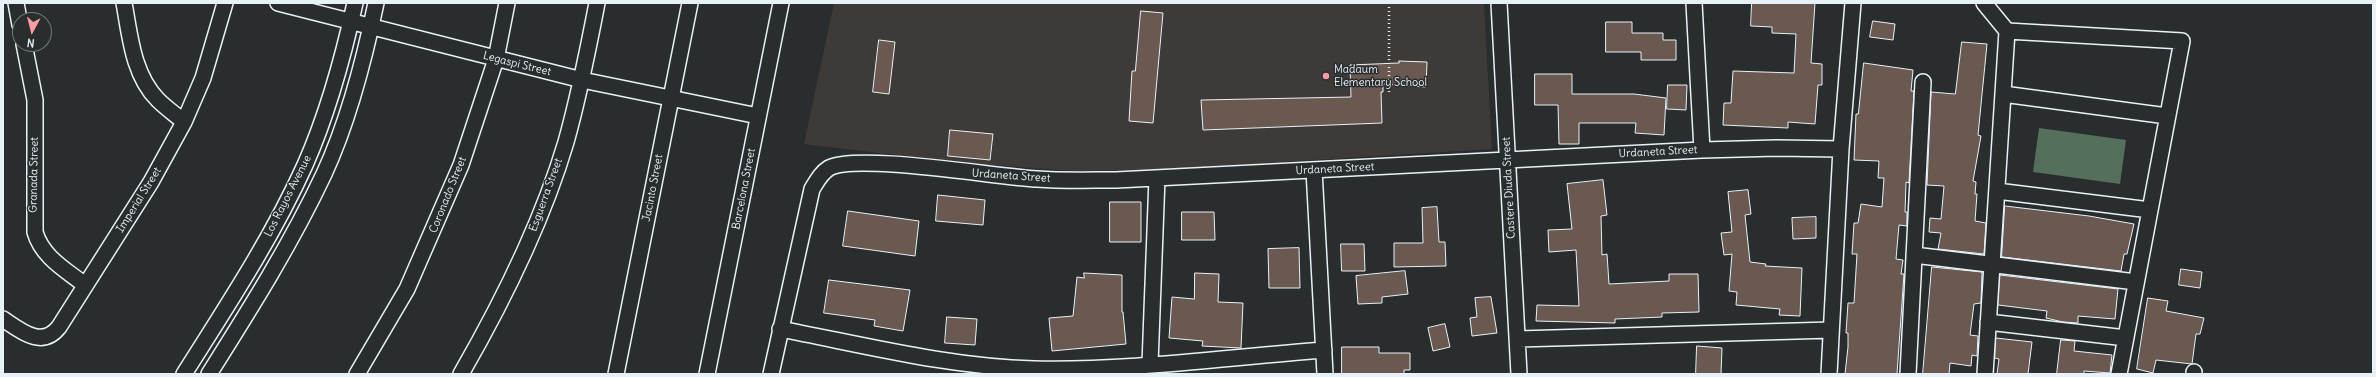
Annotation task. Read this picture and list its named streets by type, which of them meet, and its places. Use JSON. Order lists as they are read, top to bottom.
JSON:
{
  "streets": {
    "street": [
      "Legaspi Street",
      "Urdaneta Street",
      "Granada Street",
      "Jacinto Street",
      "Castere Diuda Street",
      "Barcelona Street",
      "Coronado Street",
      "Esguerra Street",
      "Los Rayos Avenue",
      "Imperial Street"
    ]
  },
  "crossings": [
    ["Legaspi Street", "Jacinto Street"],
    ["Legaspi Street", "Barcelona Street"],
    ["Legaspi Street", "Coronado Street"],
    ["Legaspi Street", "Esguerra Street"],
    ["Legaspi Street", "Los Rayos Avenue"],
    ["Urdaneta Street", "Castere Diuda Street"],
    ["Granada Street", "Imperial Street"]
  ],
  "places": ["Madaum Elementary School"],
  "north": "bottom"
}
